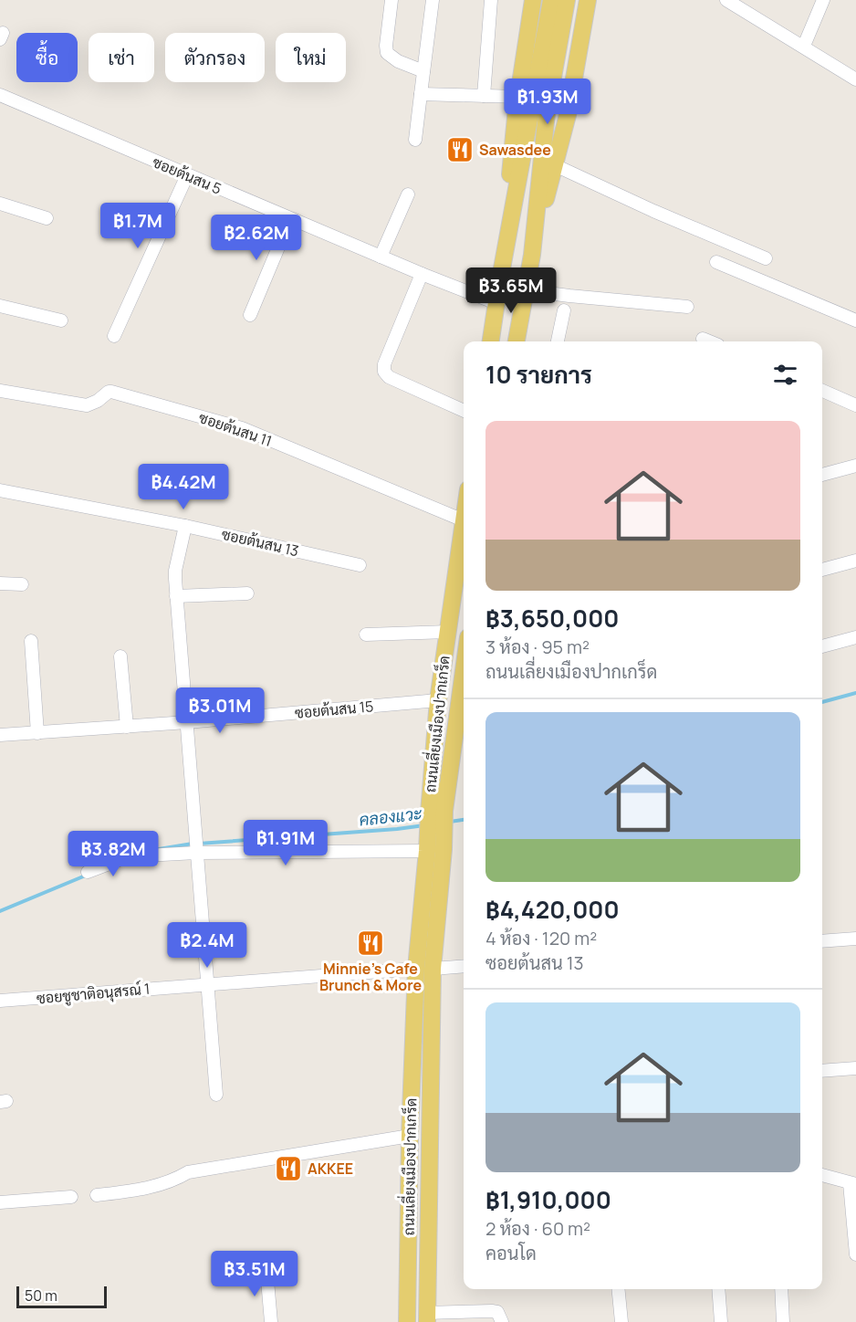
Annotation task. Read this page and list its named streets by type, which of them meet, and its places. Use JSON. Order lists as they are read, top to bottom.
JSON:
{
  "streets": {
    "main road": ["ถนนเลี่ยงเมืองปากเกร็ด"],
    "street": [
      "ซอยต้นสน 5",
      "ซอยต้นสน 11",
      "ซอยต้นสน 13",
      "ซอยต้นสน 15",
      "ซอยชูชาติอนุสรณ์ 1"
    ]
  },
  "crossings": [
    ["ซอยต้นสน 11", "ถนนเลี่ยงเมืองปากเกร็ด"],
    ["ซอยต้นสน 15", "ถนนเลี่ยงเมืองปากเกร็ด"],
    ["ถนนเลี่ยงเมืองปากเกร็ด", "ซอยชูชาติอนุสรณ์ 1"]
  ],
  "water": ["คลองแวะ"],
  "places": {
    "restaurant": ["Sawasdee", "Minnie's Cafe Brunch & More", "AKKEE"]
  },
  "scale_bar": "50 m",
  "page": {
    "chip": [
      "ซื้อ",
      "เช่า",
      "ตัวกรอง",
      "ใหม่"
    ],
    "price": [
      "฿1.93M",
      "฿1.7M",
      "฿2.62M",
      "฿3.65M",
      "฿4.42M",
      "฿3.01M",
      "฿1.91M",
      "฿3.82M",
      "฿2.4M",
      "฿3.51M"
    ],
    "heading": "10 รายการ",
    "list": [
      {
        "name": "฿3,650,000",
        "note": "3 ห้อง · 95 m² · ถนนเลี่ยงเมืองปากเกร็ด"
      },
      {
        "name": "฿4,420,000",
        "note": "4 ห้อง · 120 m² · ซอยต้นสน 13"
      },
      {
        "name": "฿1,910,000",
        "note": "2 ห้อง · 60 m² · คอนโด"
      }
    ],
    "scale": "50 m"
  }
}
